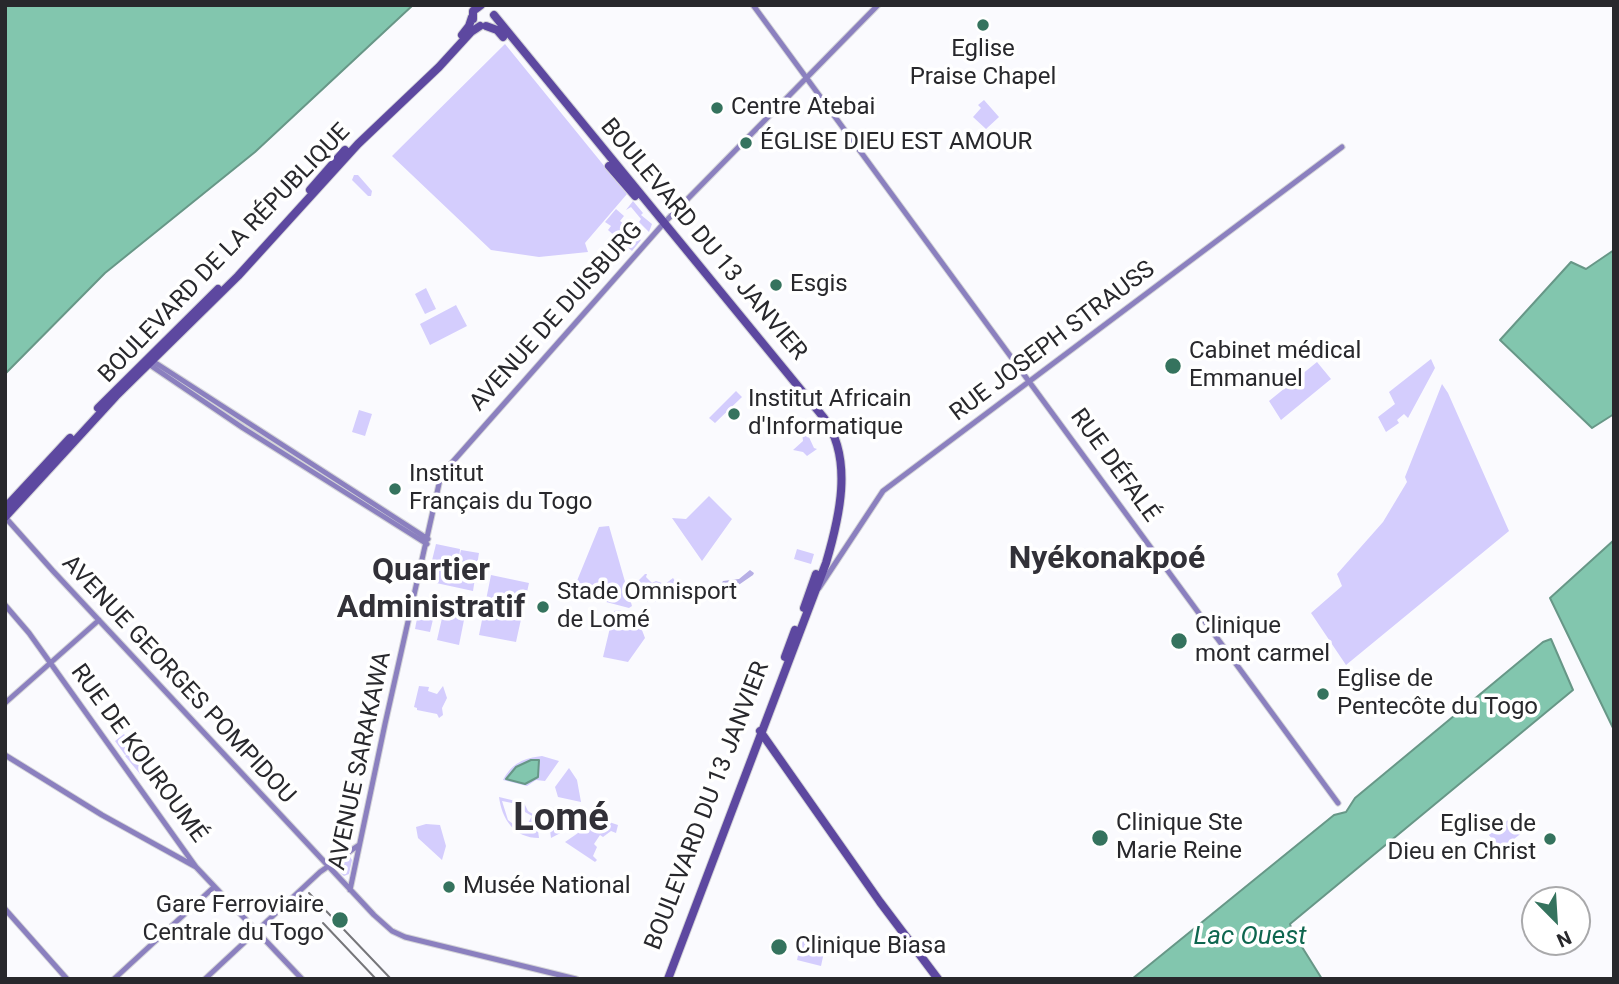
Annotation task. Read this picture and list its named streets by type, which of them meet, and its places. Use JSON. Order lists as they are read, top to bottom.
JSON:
{
  "streets": {
    "highway": ["BOULEVARD DU 13 JANVIER", "BOULEVARD DE LA RÉPUBLIQUE"],
    "street": [
      "AVENUE DE DUISBURG",
      "RUE JOSEPH STRAUSS",
      "RUE DÉFALÉ",
      "AVENUE GEORGES POMPIDOU",
      "RUE DE KOUROUMÉ",
      "AVENUE SARAKAWA"
    ]
  },
  "crossings": [
    ["BOULEVARD DU 13 JANVIER", "BOULEVARD DE LA RÉPUBLIQUE"],
    ["BOULEVARD DU 13 JANVIER", "AVENUE DE DUISBURG"],
    ["BOULEVARD DU 13 JANVIER", "RUE JOSEPH STRAUSS"],
    ["BOULEVARD DE LA RÉPUBLIQUE", "AVENUE GEORGES POMPIDOU"],
    ["AVENUE DE DUISBURG", "RUE DÉFALÉ"],
    ["AVENUE DE DUISBURG", "AVENUE SARAKAWA"],
    ["RUE JOSEPH STRAUSS", "RUE DÉFALÉ"],
    ["AVENUE GEORGES POMPIDOU", "AVENUE SARAKAWA"]
  ],
  "districts": ["Nyékonakpoé", "Quartier Administratif", "Lomé"],
  "water": ["Lac Ouest"],
  "places": [
    "Eglise Praise Chapel",
    "Centre Atebai",
    "ÉGLISE DIEU EST AMOUR",
    "Esgis",
    "Cabinet médical Emmanuel",
    "Institut Africain d'Informatique",
    "Institut Français du Togo",
    "Stade Omnisport de Lomé",
    "Clinique mont carmel",
    "Eglise de Pentecôte du Togo",
    "Clinique Ste Marie Reine",
    "Eglise de Dieu en Christ",
    "Musée National",
    "Gare Ferroviaire Centrale du Togo",
    "Clinique Biasa"
  ],
  "north": "bottom right"
}
